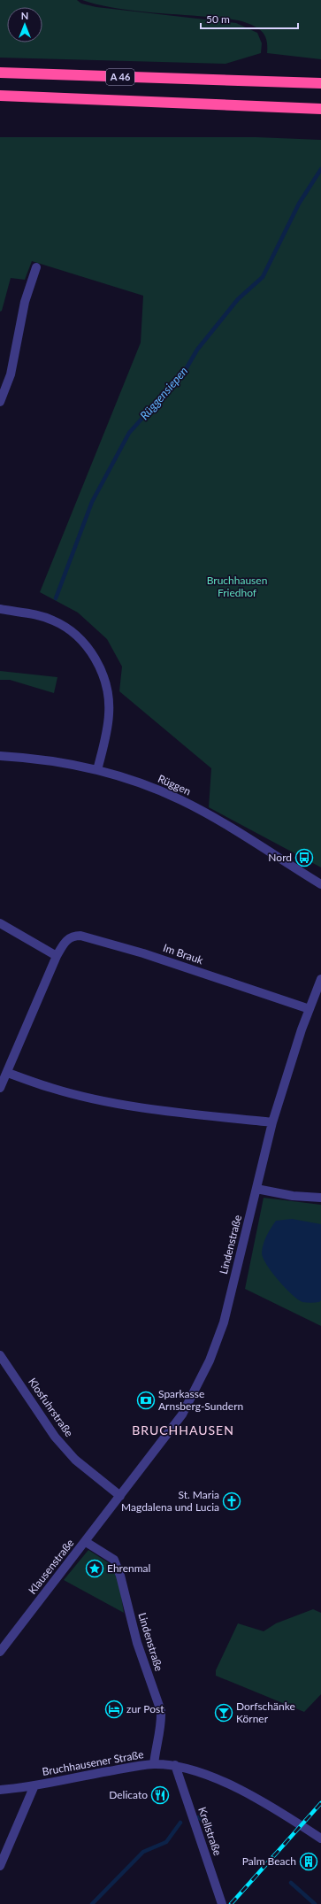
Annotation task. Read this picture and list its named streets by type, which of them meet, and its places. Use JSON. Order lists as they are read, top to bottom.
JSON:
{
  "streets": {
    "highway": ["A 46"],
    "street": [
      "Rüggen",
      "Im Brauk",
      "Lindenstraße",
      "Klosfuhrstraße",
      "Klausenstraße",
      "Bruchhausener Straße",
      "Krellstraße"
    ]
  },
  "crossings": [
    ["Im Brauk", "Lindenstraße"],
    ["Lindenstraße", "Klosfuhrstraße"],
    ["Lindenstraße", "Klausenstraße"],
    ["Lindenstraße", "Bruchhausener Straße"],
    ["Klosfuhrstraße", "Klausenstraße"],
    ["Bruchhausener Straße", "Krellstraße"]
  ],
  "districts": ["BRUCHHAUSEN"],
  "water": ["Rüggensiepen"],
  "parks": ["Bruchhausen Friedhof"],
  "places": {
    "bus stop": ["Nord"],
    "bank": ["Sparkasse Arnsberg-Sundern"],
    "church": ["St. Maria Magdalena und Lucia"],
    "place": ["Ehrenmal"],
    "hotel": ["zur Post"],
    "bar": ["Dorfschänke Körner"],
    "restaurant": ["Delicato"],
    "building": ["Palm Beach"]
  },
  "scale_bar": "50 m",
  "north": "top"
}
